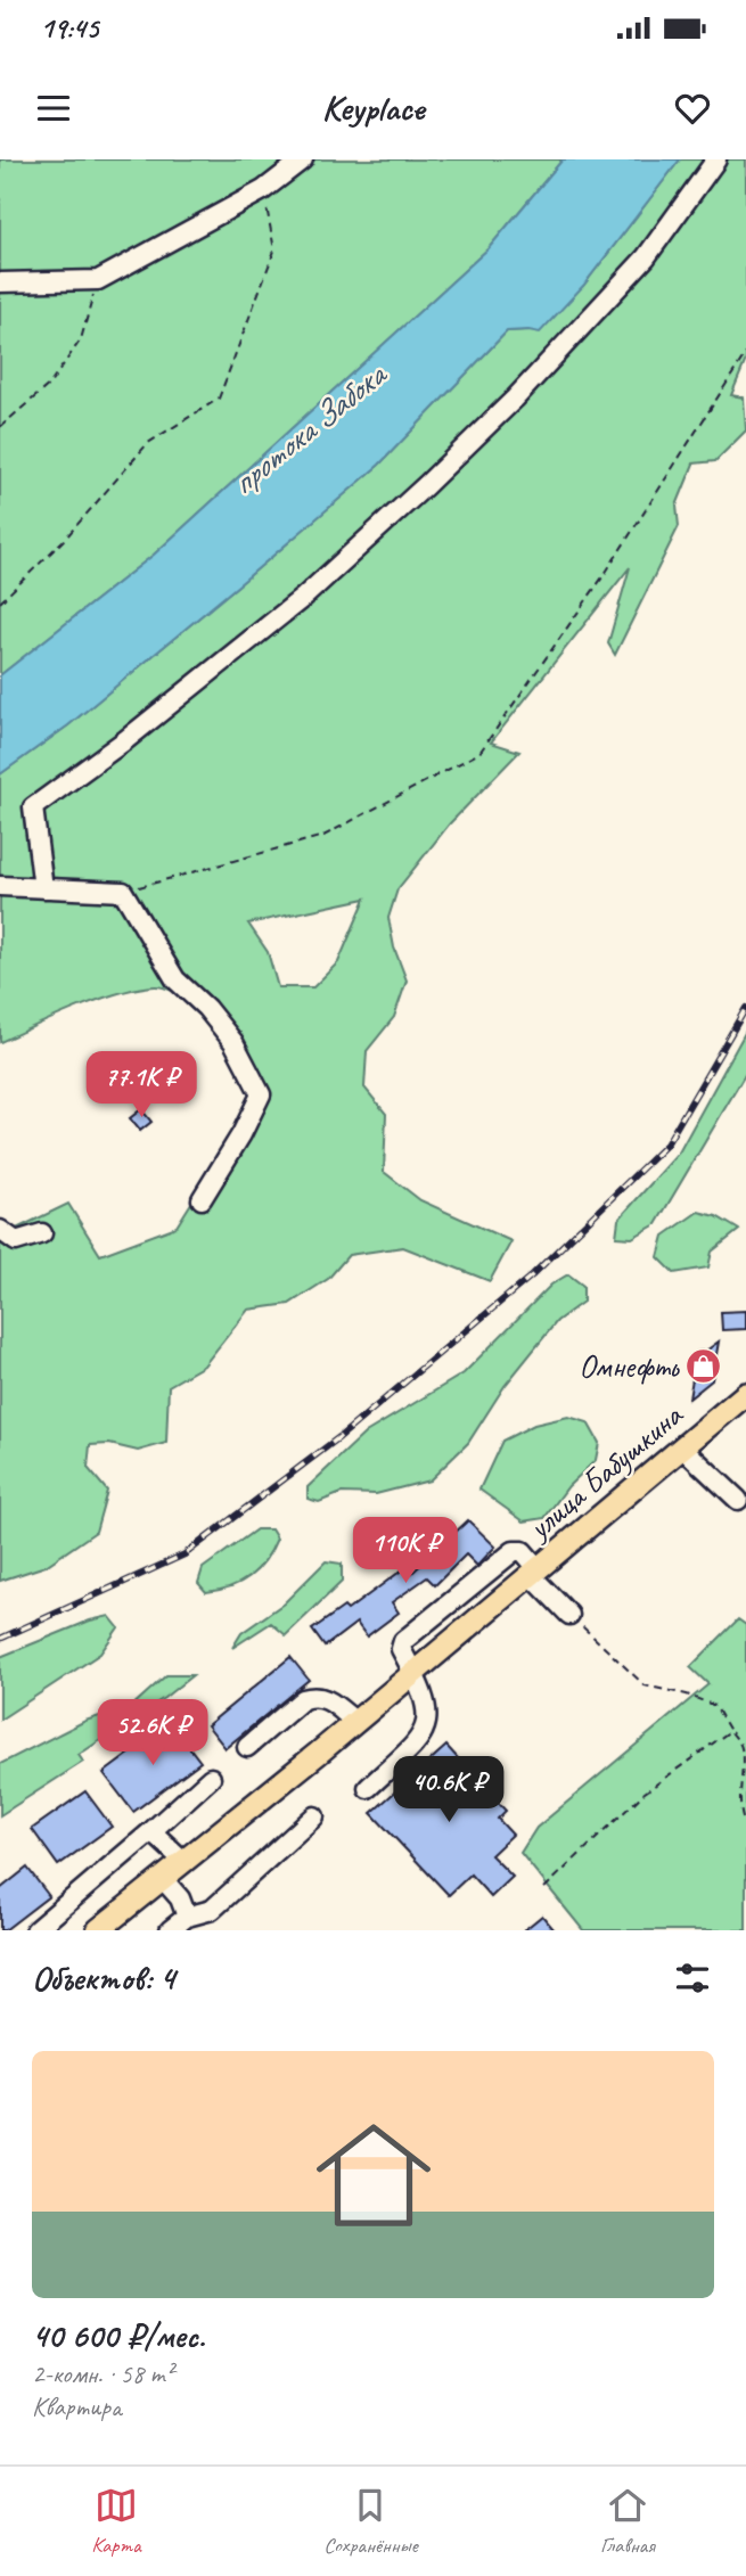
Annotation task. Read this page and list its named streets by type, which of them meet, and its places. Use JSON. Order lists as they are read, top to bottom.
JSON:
{
  "streets": {
    "main road": ["улица Бабушкина"]
  },
  "water": ["протока Забока"],
  "places": {
    "shop": ["Омнефть"]
  },
  "page": {
    "status": "19:45",
    "header": "Keyplace",
    "price": [
      "77.1K ₽",
      "110K ₽",
      "52.6K ₽",
      "40.6K ₽"
    ],
    "heading": "Объектов: 4",
    "list": [
      {
        "name": "40 600 ₽/мес.",
        "note": "2-комн. · 58 m² · Квартира"
      }
    ],
    "tabs": ["Карта", "Сохранённые", "Главная"]
  }
}
